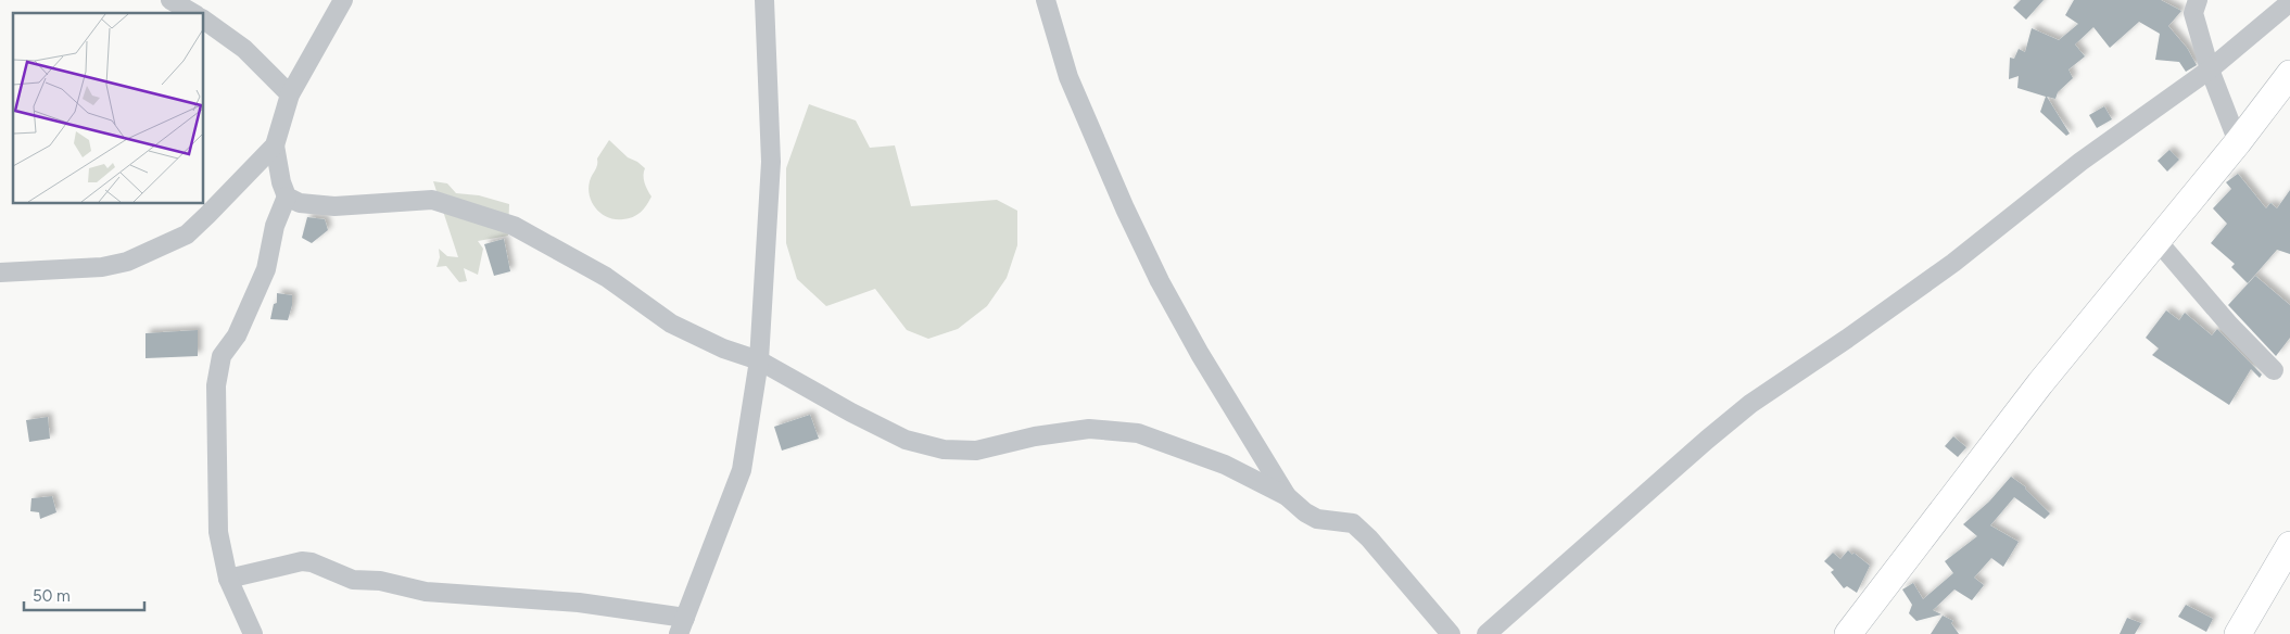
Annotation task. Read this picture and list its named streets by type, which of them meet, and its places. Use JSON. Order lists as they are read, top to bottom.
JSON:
{
  "scale_bar": "50 m"
}
